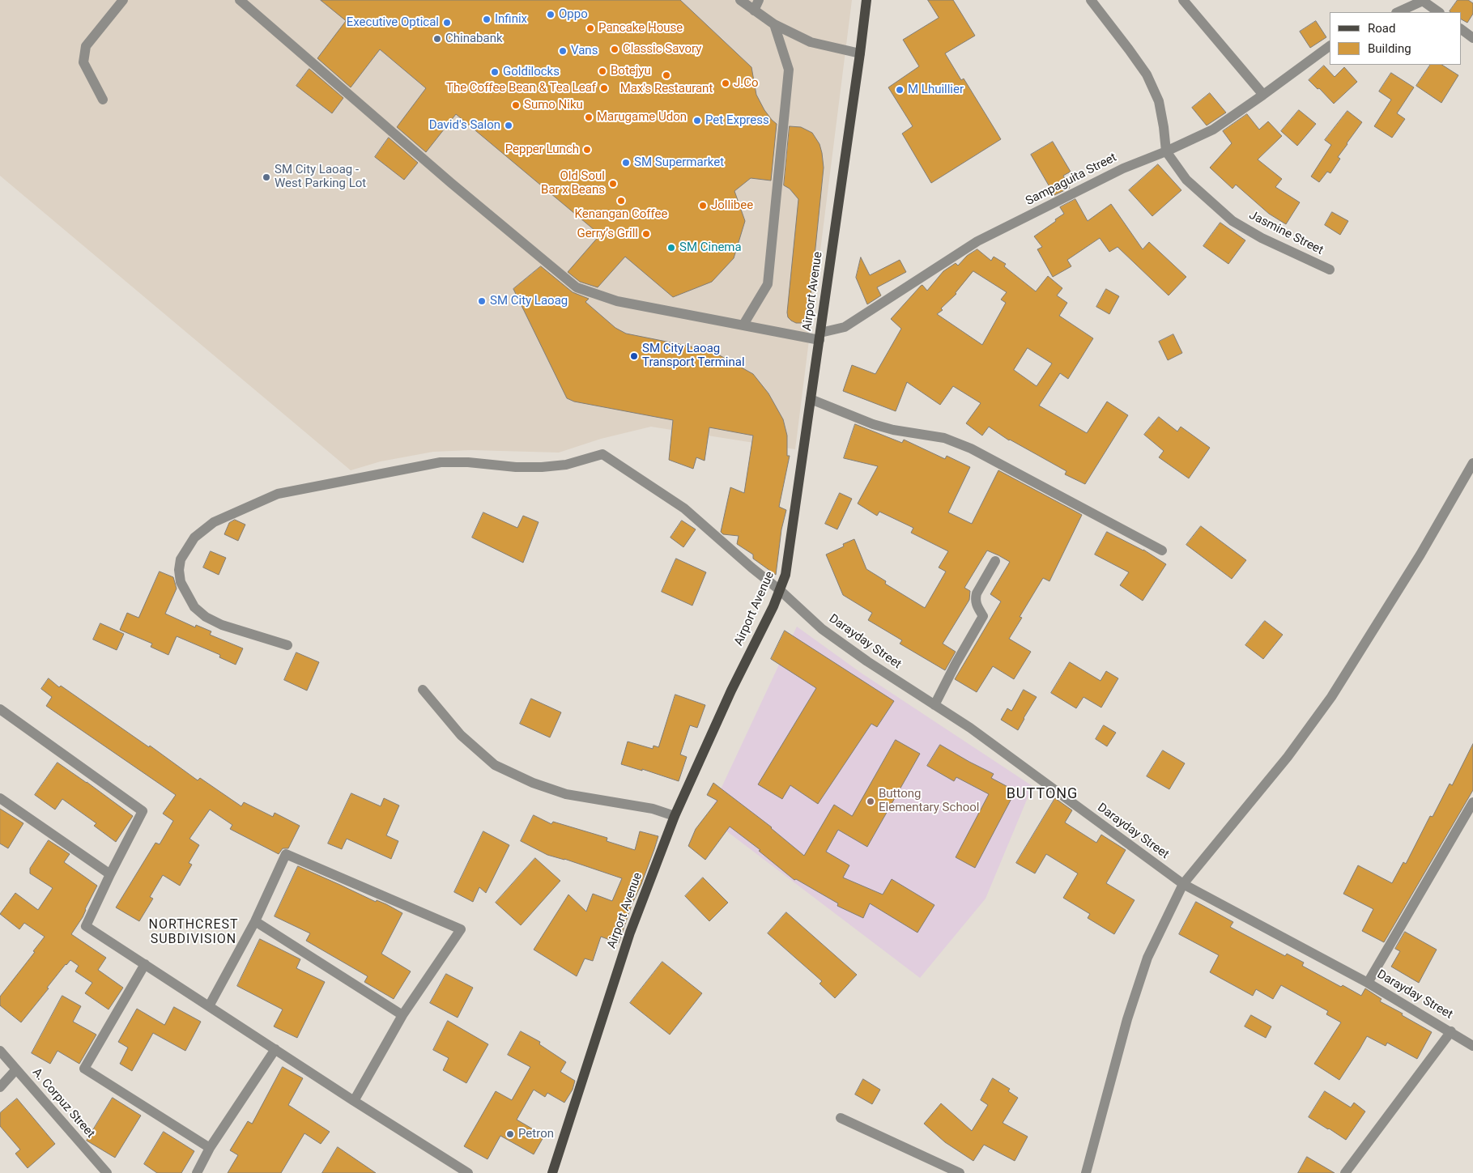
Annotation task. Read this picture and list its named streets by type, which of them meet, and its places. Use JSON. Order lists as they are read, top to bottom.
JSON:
{
  "streets": {
    "main road": ["Airport Avenue"],
    "street": [
      "Sampaguita Street",
      "Jasmine Street",
      "Darayday Street",
      "A. Corpuz Street"
    ]
  },
  "crossings": [
    ["Sampaguita Street", "Jasmine Street"],
    ["Sampaguita Street", "Airport Avenue"],
    ["Airport Avenue", "Darayday Street"]
  ],
  "districts": ["BUTTONG", "NORTHCREST SUBDIVISION"],
  "places": [
    "Oppo",
    "Infinix",
    "Executive Optical",
    "Pancake House",
    "Chinabank",
    "Classic Savory",
    "Vans",
    "Botejyu",
    "Goldilocks",
    "Max's Restaurant",
    "J.Co",
    "The Coffee Bean & Tea Leaf",
    "M Lhuillier",
    "Sumo Niku",
    "Marugame Udon",
    "Pet Express",
    "David's Salon",
    "Pepper Lunch",
    "SM Supermarket",
    "SM City Laoag - West Parking Lot",
    "Old Soul Bar x Beans",
    "Kenangan Coffee",
    "Jollibee",
    "Gerry’s Grill",
    "SM Cinema",
    "SM City Laoag",
    "SM City Laoag Transport Terminal",
    "Buttong Elementary School",
    "Petron"
  ],
  "legend": ["Road", "Building"]
}
